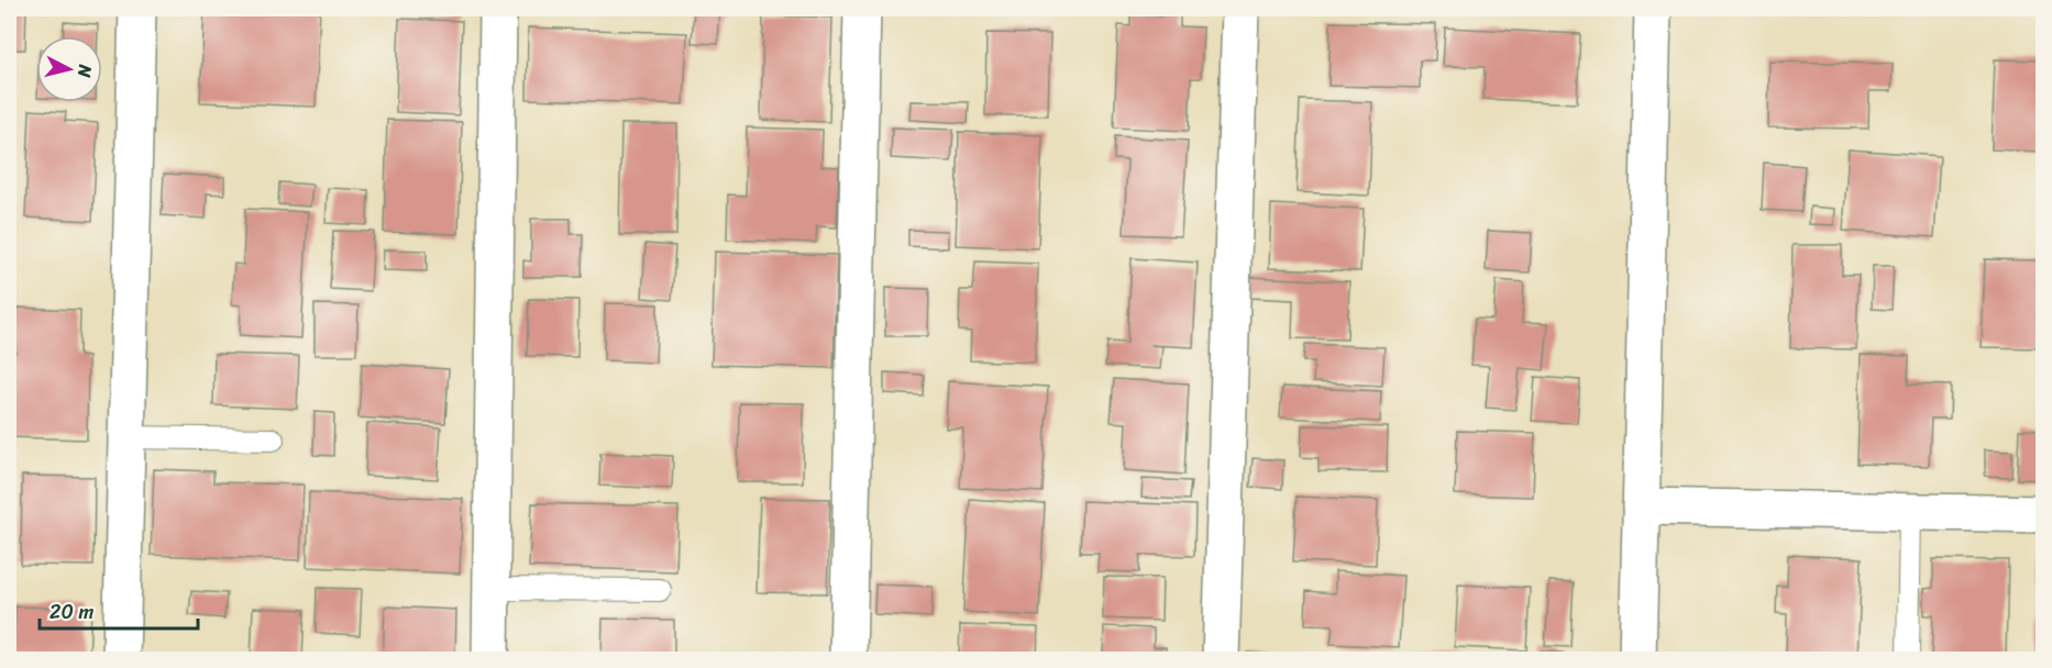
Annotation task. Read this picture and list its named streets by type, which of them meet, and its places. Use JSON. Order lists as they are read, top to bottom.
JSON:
{
  "scale_bar": "20 m",
  "north": "right"
}
